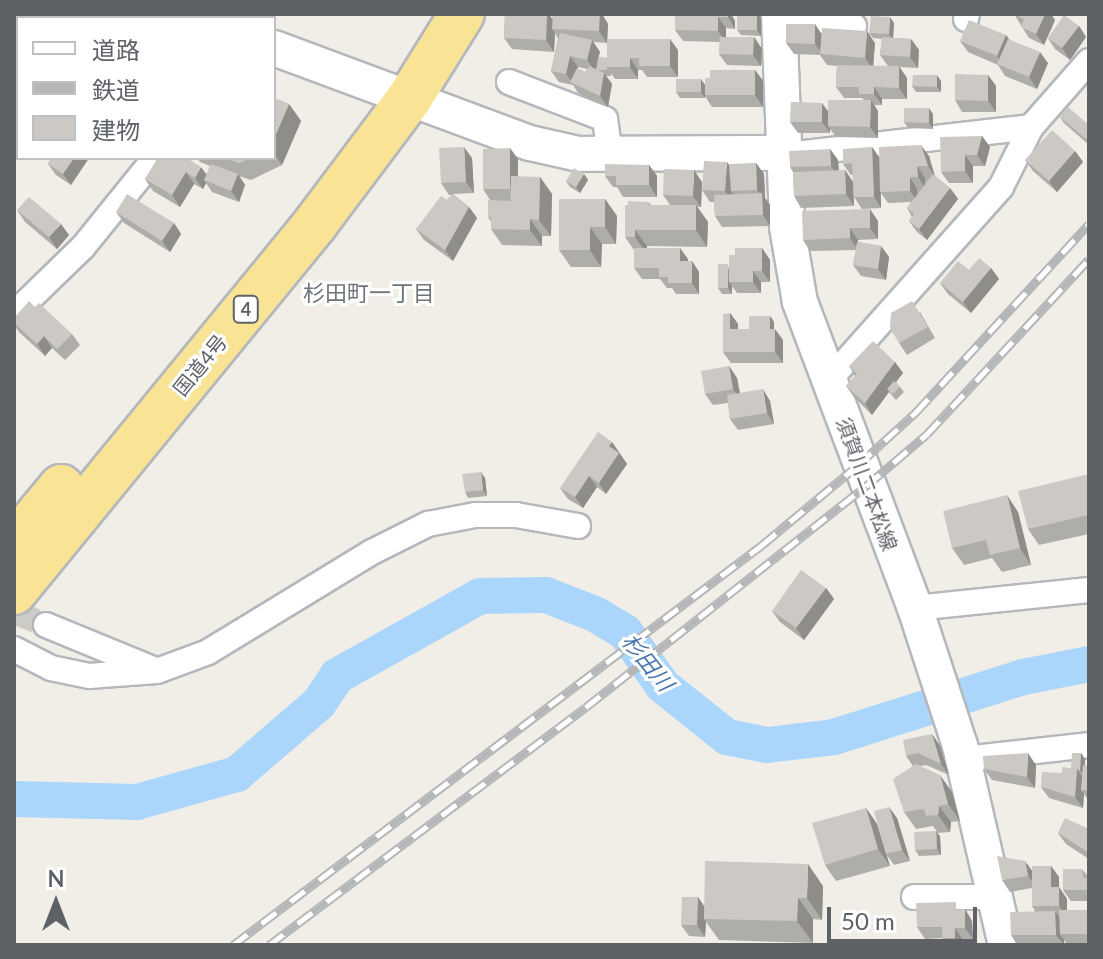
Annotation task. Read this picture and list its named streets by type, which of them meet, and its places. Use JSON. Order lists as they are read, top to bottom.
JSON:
{
  "streets": {
    "highway": ["4", "国道4号"],
    "main road": ["須賀川二本松線"]
  },
  "districts": ["杉田町一丁目"],
  "water": ["杉田川"],
  "legend": ["道路", "鉄道", "建物"],
  "scale_bar": "50 m",
  "north": "top"
}
